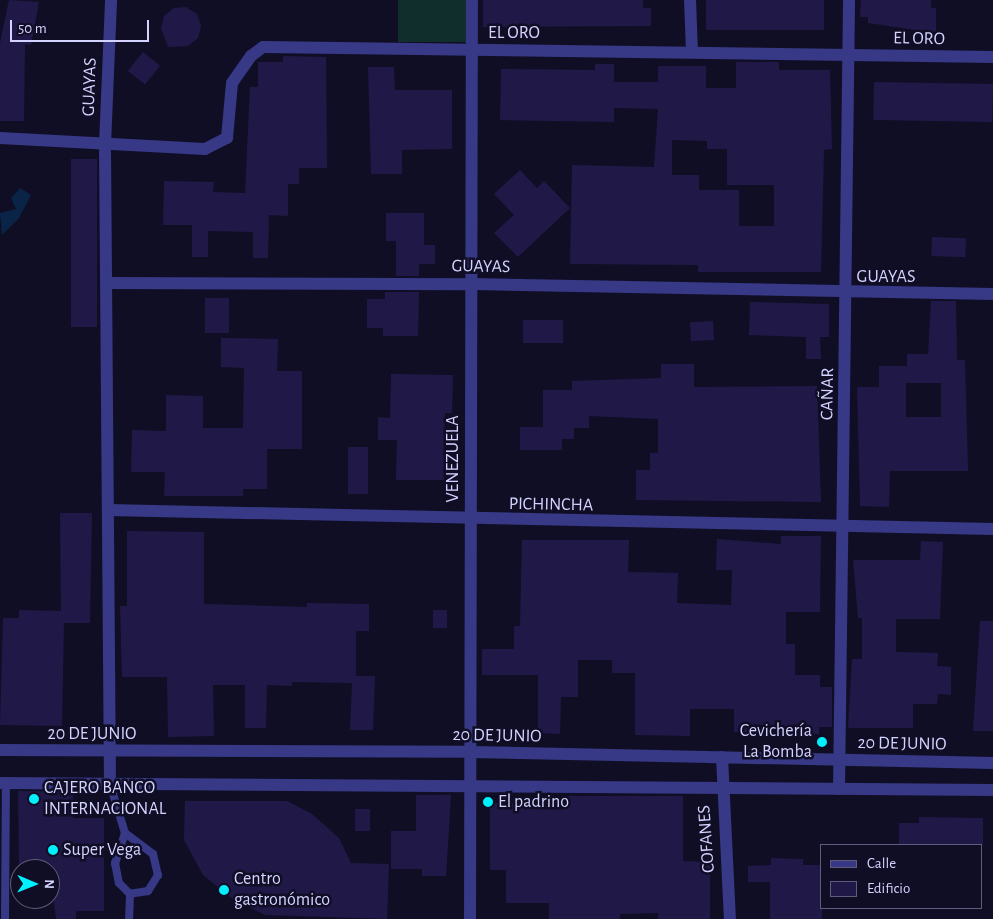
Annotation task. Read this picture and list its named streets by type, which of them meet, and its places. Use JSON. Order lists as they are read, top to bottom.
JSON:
{
  "streets": {
    "street": [
      "EL ORO",
      "GUAYAS",
      "CAÑAR",
      "VENEZUELA",
      "PICHINCHA",
      "20 DE JUNIO",
      "COFANES"
    ]
  },
  "crossings": [
    ["EL ORO", "GUAYAS"],
    ["EL ORO", "CAÑAR"],
    ["EL ORO", "VENEZUELA"],
    ["GUAYAS", "CAÑAR"],
    ["GUAYAS", "VENEZUELA"],
    ["CAÑAR", "PICHINCHA"],
    ["CAÑAR", "20 DE JUNIO"],
    ["VENEZUELA", "PICHINCHA"],
    ["VENEZUELA", "20 DE JUNIO"],
    ["20 DE JUNIO", "COFANES"]
  ],
  "places": [
    "Cevichería La Bomba",
    "CAJERO BANCO INTERNACIONAL",
    "El padrino",
    "Super Vega",
    "Centro gastronómico"
  ],
  "legend": ["Calle", "Edificio"],
  "scale_bar": "50 m",
  "north": "right"
}
